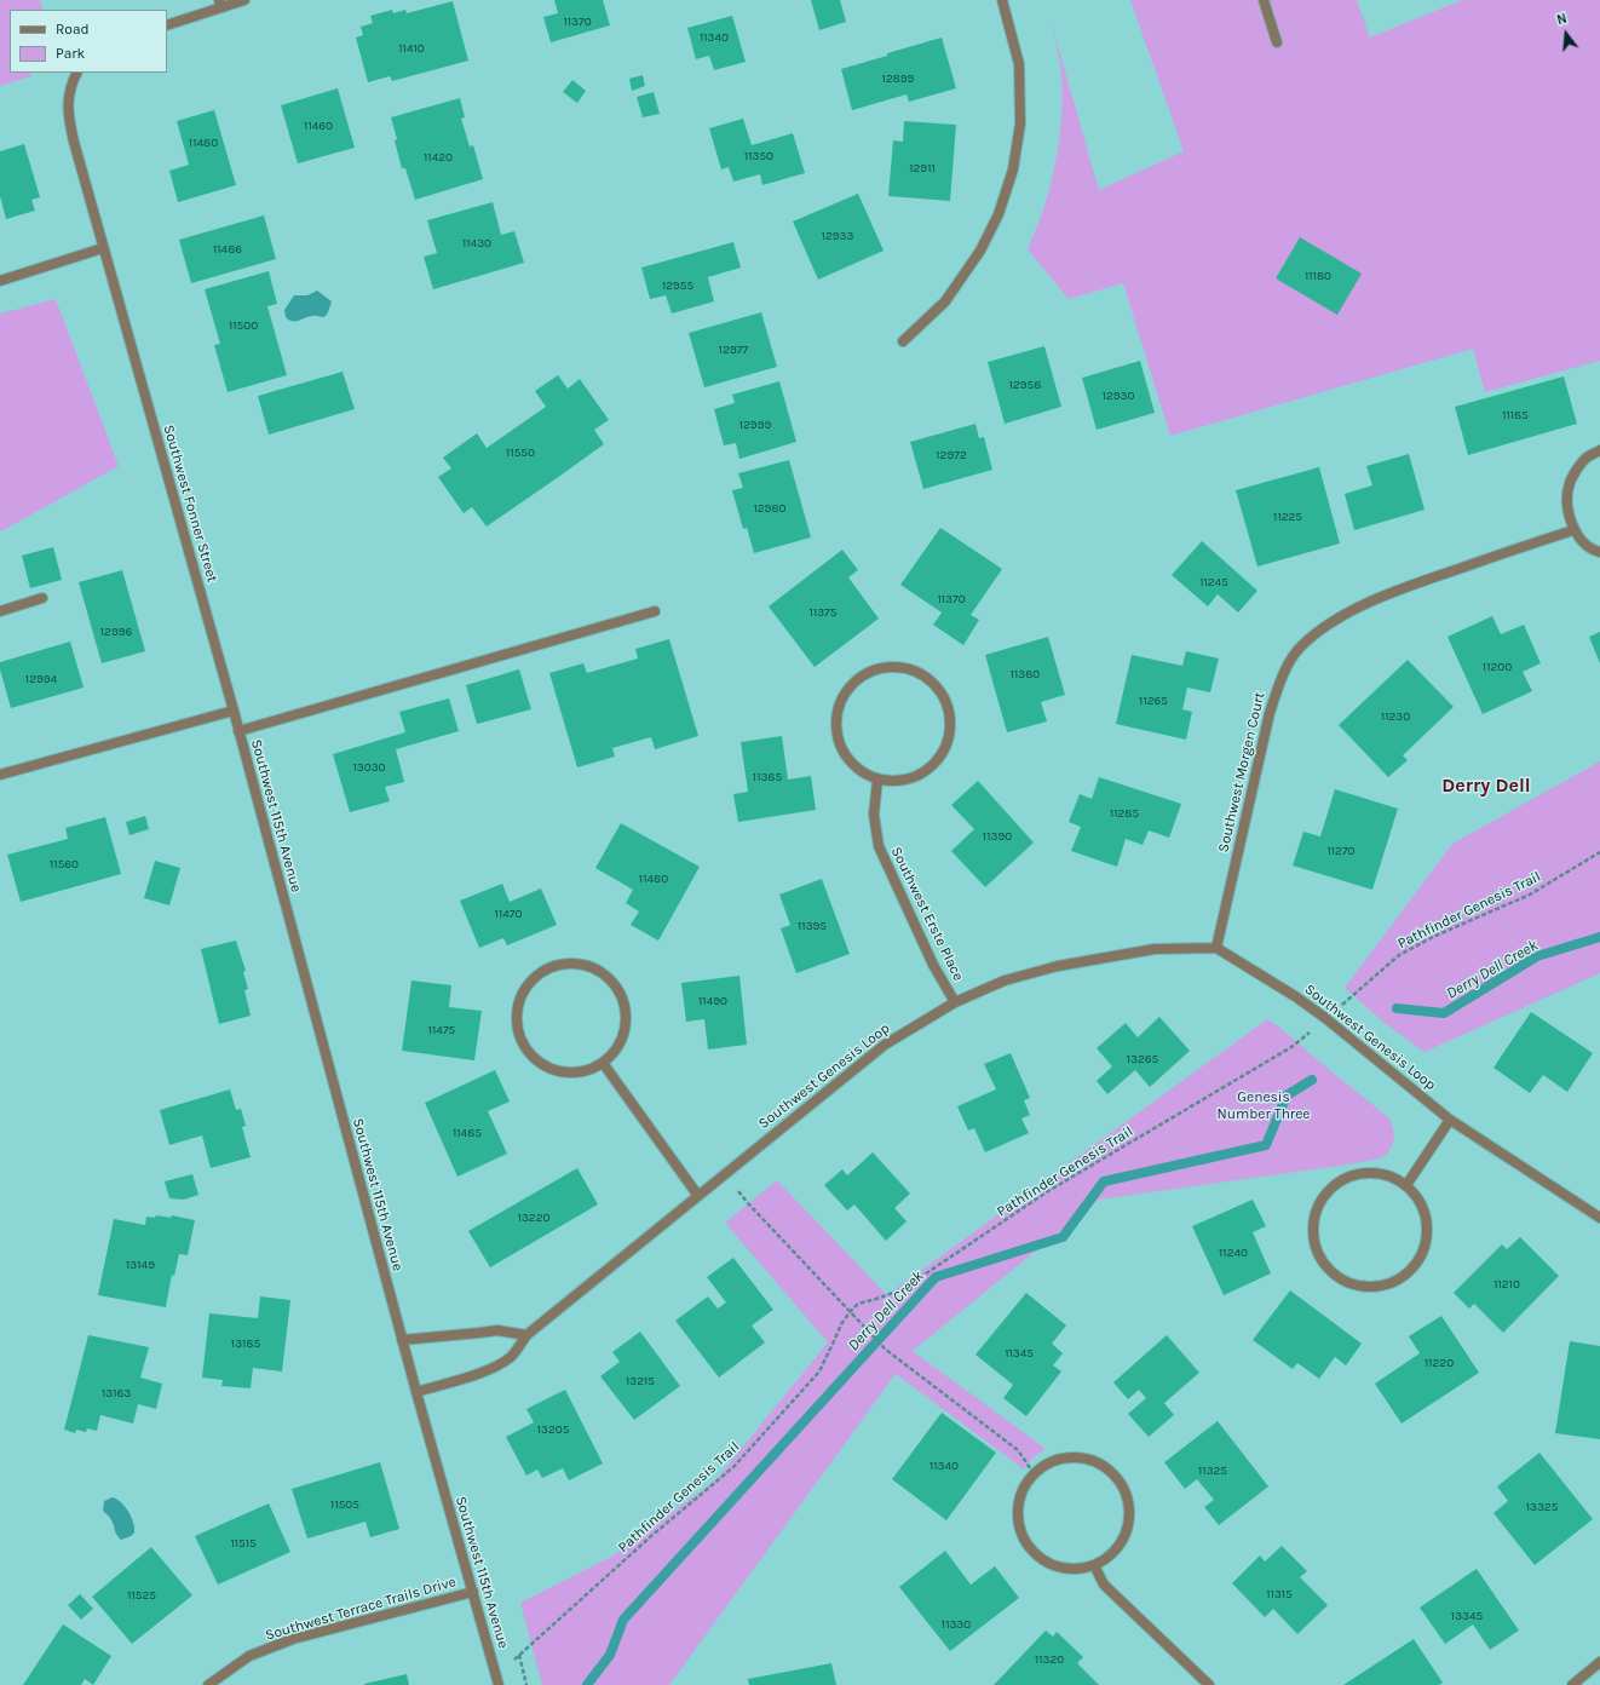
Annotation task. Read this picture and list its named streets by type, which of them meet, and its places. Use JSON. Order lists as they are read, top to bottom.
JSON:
{
  "streets": {
    "street": [
      "Southwest Fonner Street",
      "Southwest Morgen Court",
      "Southwest 115th Avenue",
      "Southwest Erste Place",
      "Southwest Genesis Loop",
      "Southwest Terrace Trails Drive"
    ],
    "path": ["Pathfinder Genesis Trail"]
  },
  "crossings": [
    ["Southwest Fonner Street", "Southwest 115th Avenue"],
    ["Southwest Morgen Court", "Southwest Genesis Loop"],
    ["Southwest 115th Avenue", "Southwest Genesis Loop"],
    ["Southwest 115th Avenue", "Southwest Terrace Trails Drive"],
    ["Southwest Erste Place", "Southwest Genesis Loop"]
  ],
  "districts": ["Derry Dell"],
  "water": ["Derry Dell Creek"],
  "parks": ["Genesis Number Three"],
  "house_numbers": [
    "11370",
    "11340",
    "11410",
    "12899",
    "11460",
    "11480",
    "11350",
    "11420",
    "12911",
    "12933",
    "11430",
    "11486",
    "11180",
    "12955",
    "11500",
    "12977",
    "12958",
    "12930",
    "11185",
    "12999",
    "11550",
    "12972",
    "12980",
    "11225",
    "11245",
    "11370",
    "11375",
    "12996",
    "11200",
    "11380",
    "12994",
    "11265",
    "11230",
    "13030",
    "11385",
    "11285",
    "11390",
    "11270",
    "11560",
    "11480",
    "11470",
    "11395",
    "11490",
    "11475",
    "13265",
    "11485",
    "13220",
    "11240",
    "13149",
    "11210",
    "13185",
    "11345",
    "11220",
    "13215",
    "13163",
    "13205",
    "11340",
    "11325",
    "11505",
    "13325",
    "11515",
    "11315",
    "11525",
    "13345",
    "11330",
    "11320"
  ],
  "legend": ["Road", "Park"],
  "north": "top"
}
